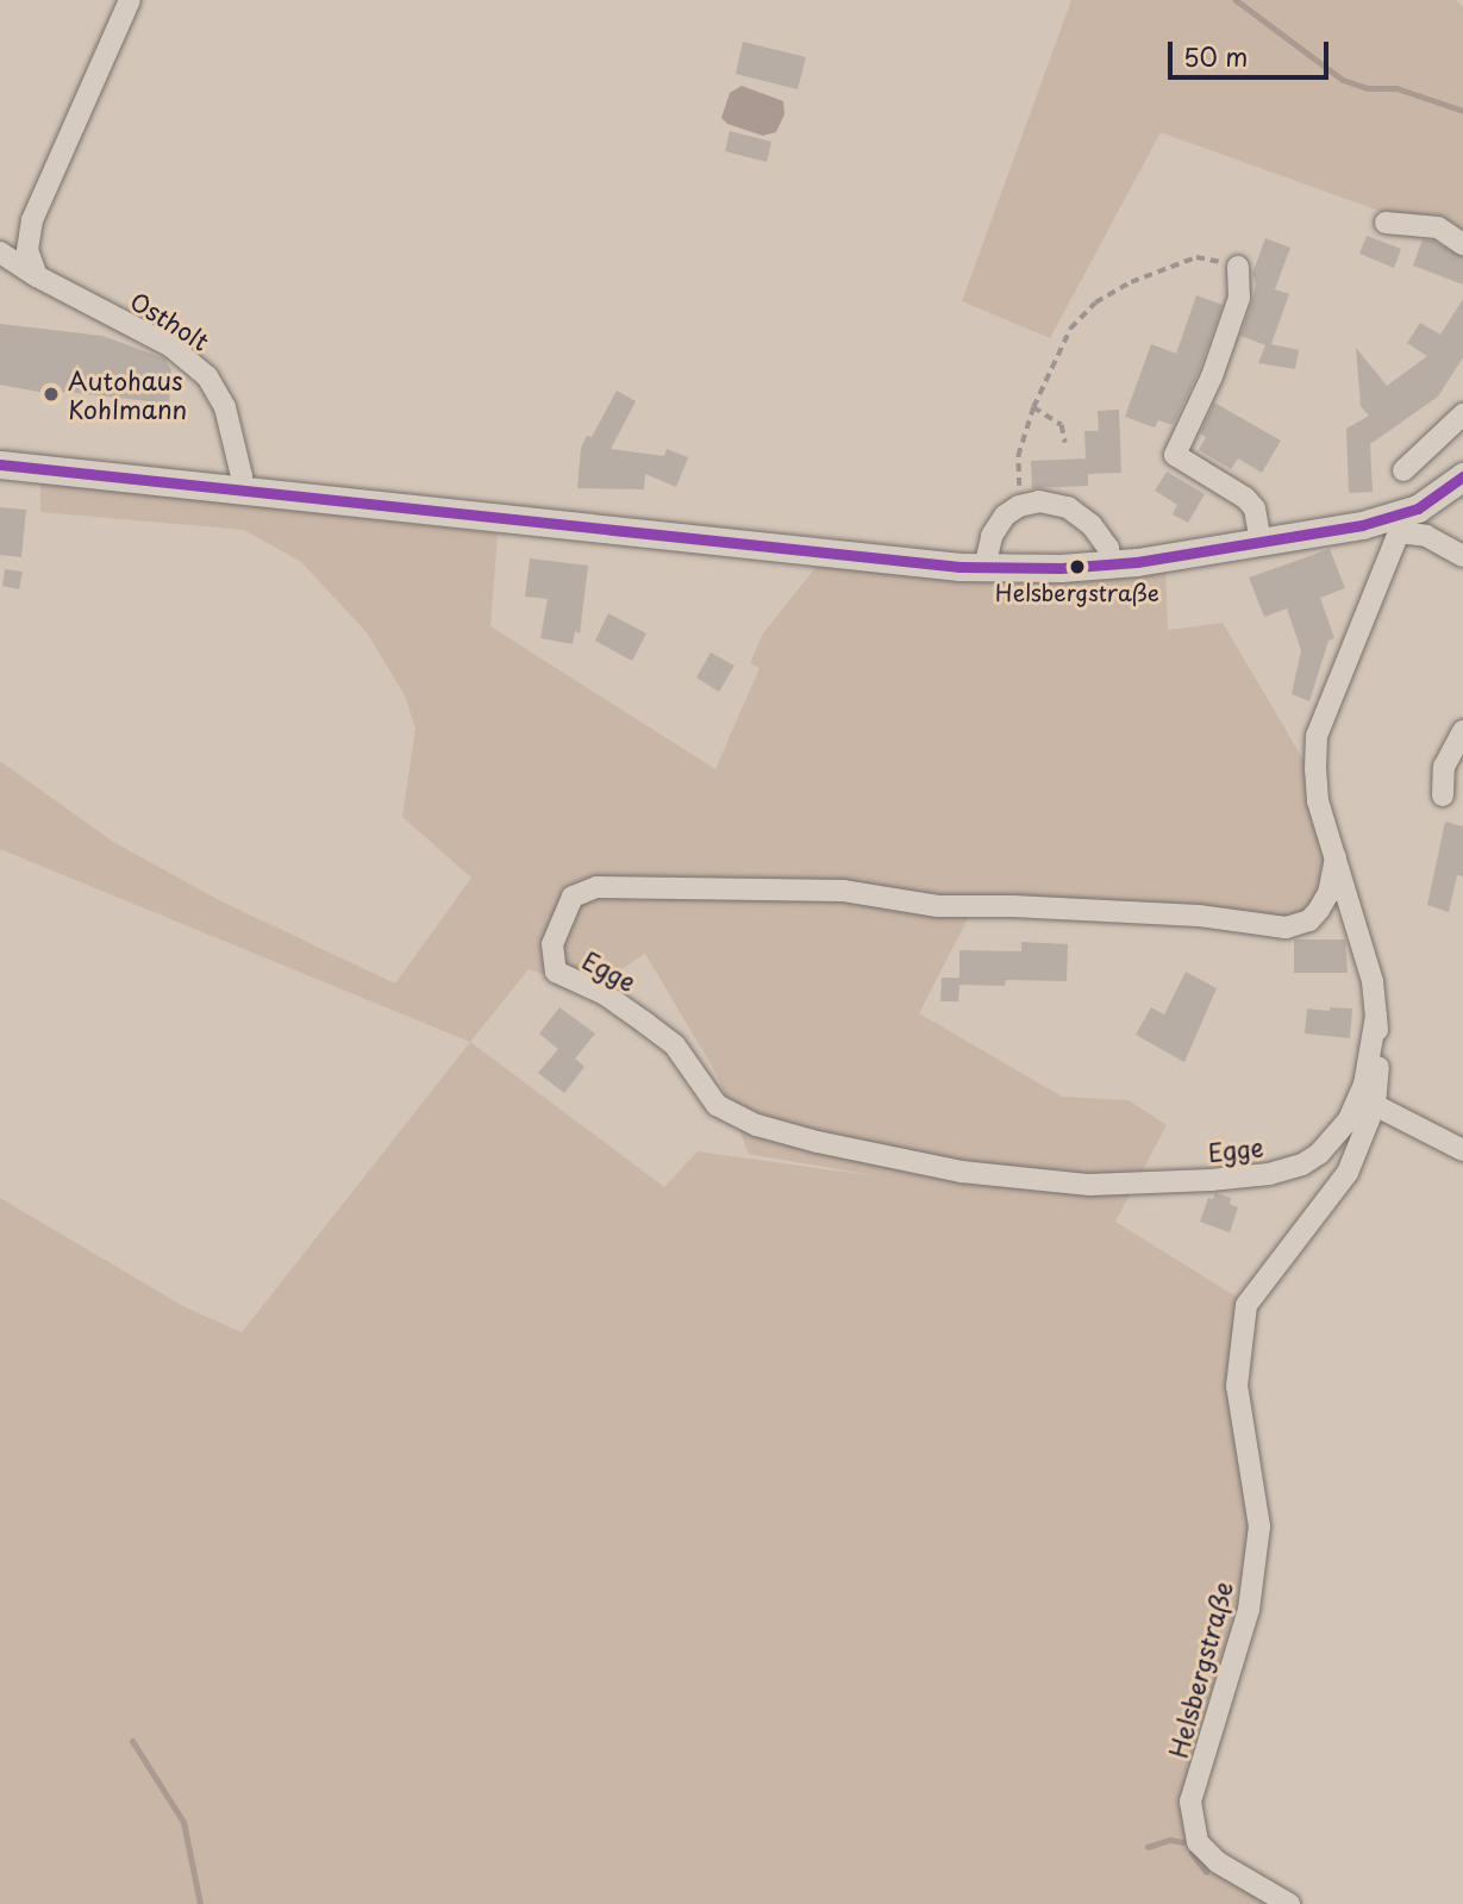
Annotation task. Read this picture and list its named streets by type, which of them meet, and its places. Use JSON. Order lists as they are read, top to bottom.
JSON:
{
  "streets": {
    "street": ["Ostholt", "Egge", "Helsbergstraße"]
  },
  "crossings": [
    ["Egge", "Helsbergstraße"]
  ],
  "places": ["Autohaus Kohlmann", "Helsbergstraße"],
  "scale_bar": "50 m"
}
